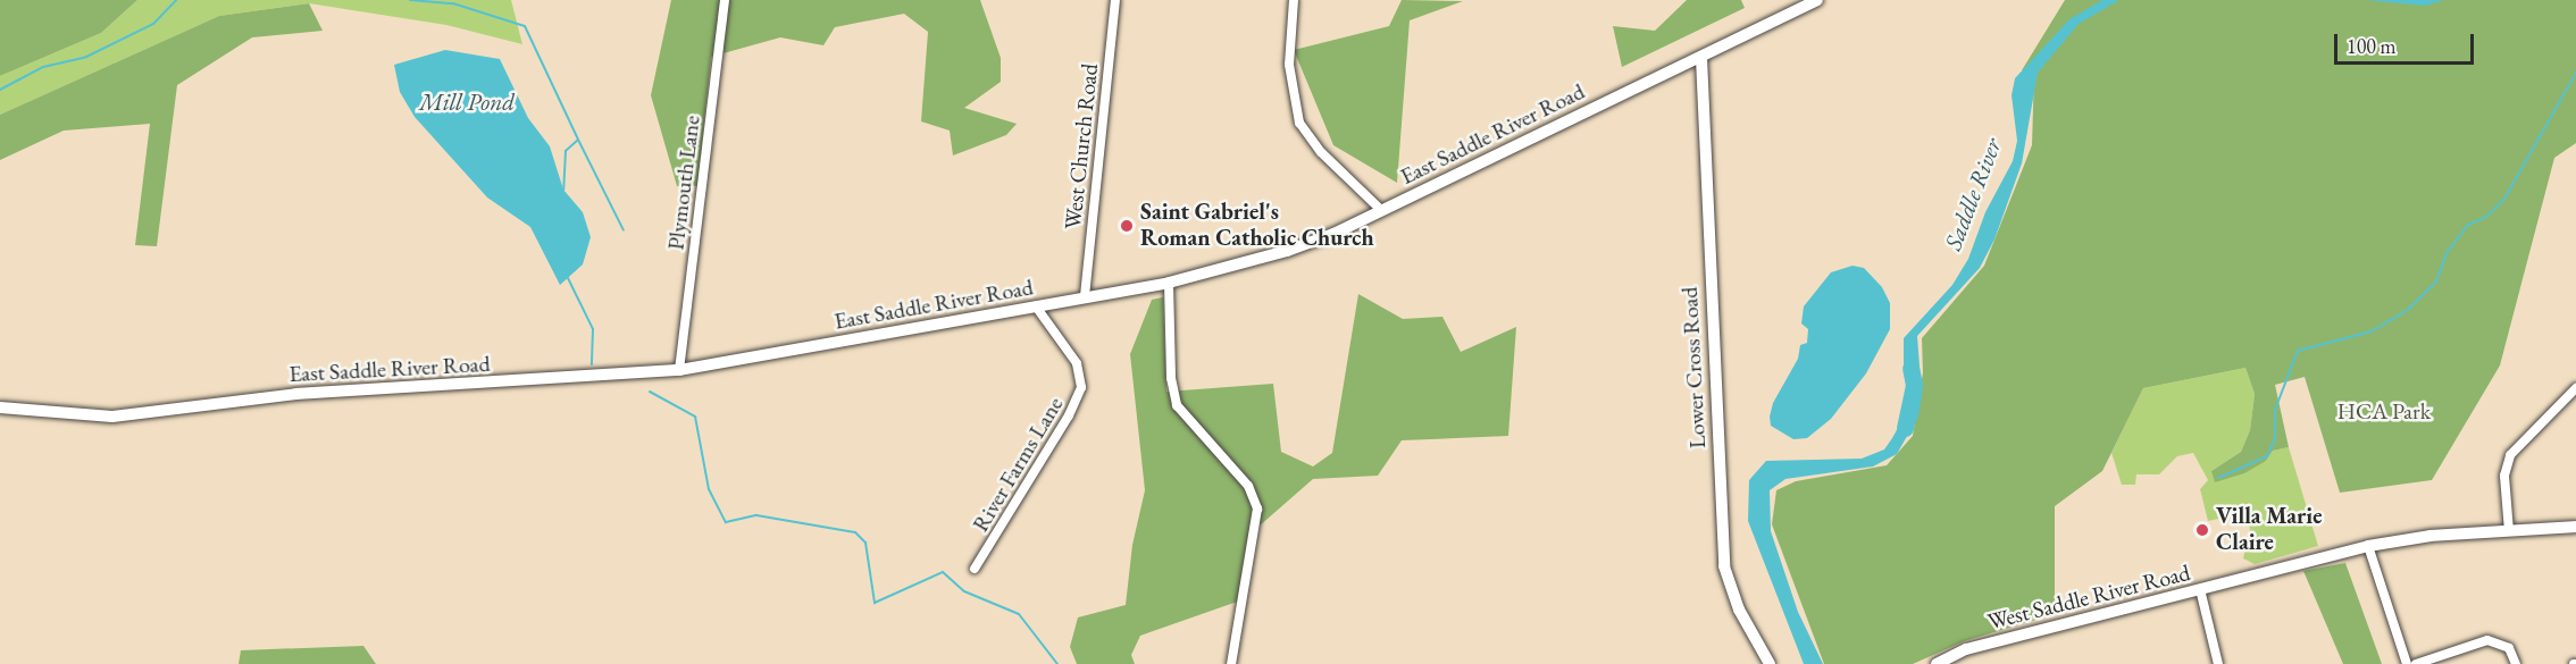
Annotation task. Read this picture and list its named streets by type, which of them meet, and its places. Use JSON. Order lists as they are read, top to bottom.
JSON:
{
  "streets": {
    "street": [
      "East Saddle River Road",
      "West Church Road",
      "Plymouth Lane",
      "Lower Cross Road",
      "River Farms Lane",
      "West Saddle River Road"
    ]
  },
  "crossings": [
    ["East Saddle River Road", "West Church Road"],
    ["East Saddle River Road", "Plymouth Lane"],
    ["East Saddle River Road", "Lower Cross Road"],
    ["East Saddle River Road", "River Farms Lane"]
  ],
  "water": ["Mill Pond", "Saddle River"],
  "parks": ["HCA Park"],
  "places": ["Saint Gabriel's Roman Catholic Church", "Villa Marie Claire"],
  "scale_bar": "100 m"
}
